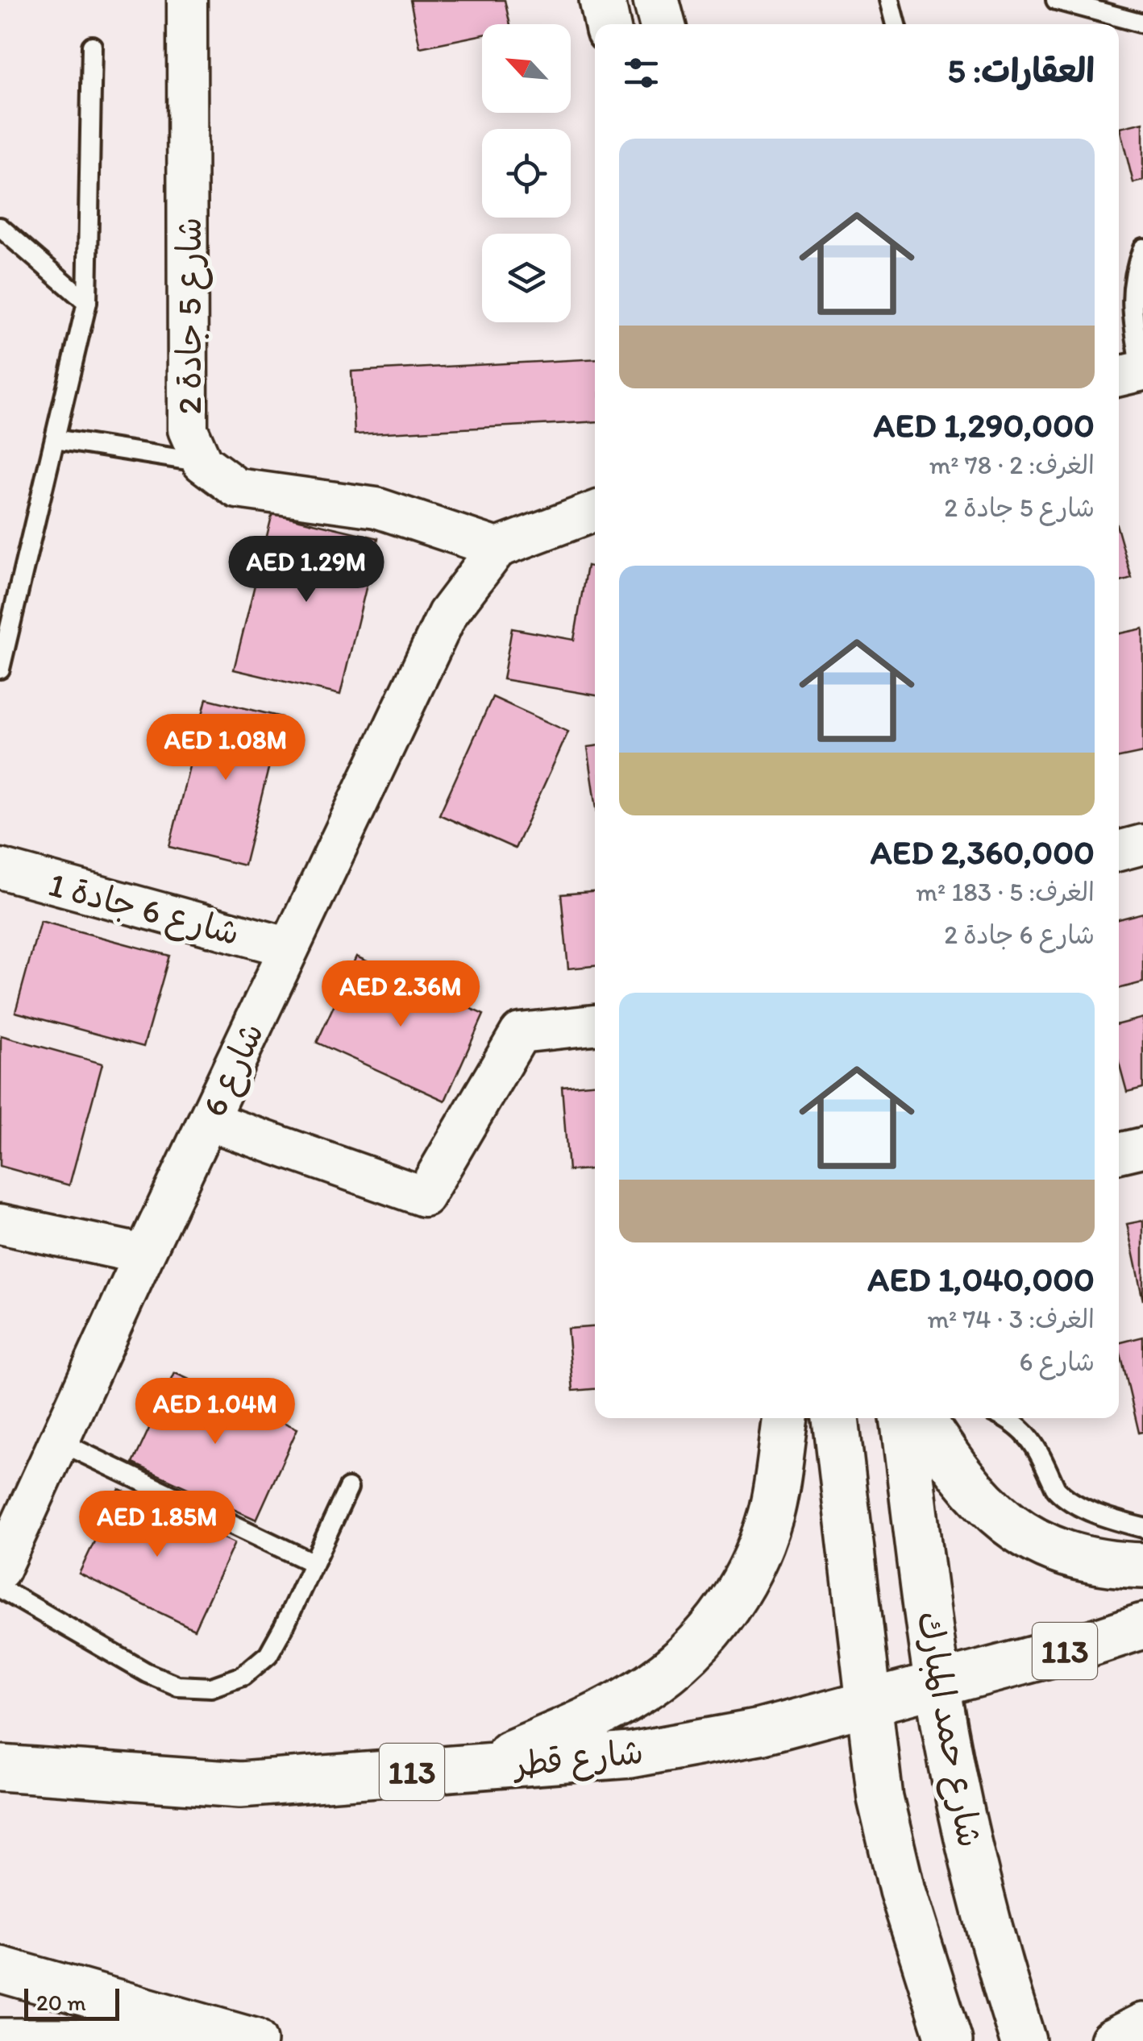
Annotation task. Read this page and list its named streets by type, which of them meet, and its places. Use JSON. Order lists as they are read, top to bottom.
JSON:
{
  "streets": {
    "main road": ["113", "شارع حمد المبارك", "شارع قطر"],
    "street": ["شارع 5 جادة 2", "شارع 6 جادة 1", "شارع 6"]
  },
  "crossings": [
    ["شارع 5 جادة 2", "شارع 6"],
    ["شارع 6 جادة 1", "شارع 6"],
    ["شارع حمد المبارك", "شارع قطر"]
  ],
  "scale_bar": "20 m",
  "north": "top left",
  "page": {
    "heading": "العقارات: 5",
    "list": [
      {
        "name": "AED 1,290,000",
        "note": "الغرف: 2 · 78 m² · شارع 5 جادة 2"
      },
      {
        "name": "AED 2,360,000",
        "note": "الغرف: 5 · 183 m² · شارع 6 جادة 2"
      },
      {
        "name": "AED 1,040,000",
        "note": "الغرف: 3 · 74 m² · شارع 6"
      }
    ],
    "price": [
      "AED 1.29M",
      "AED 1.08M",
      "AED 2.36M",
      "AED 1.04M",
      "AED 1.85M"
    ],
    "scale": "20 m"
  }
}
